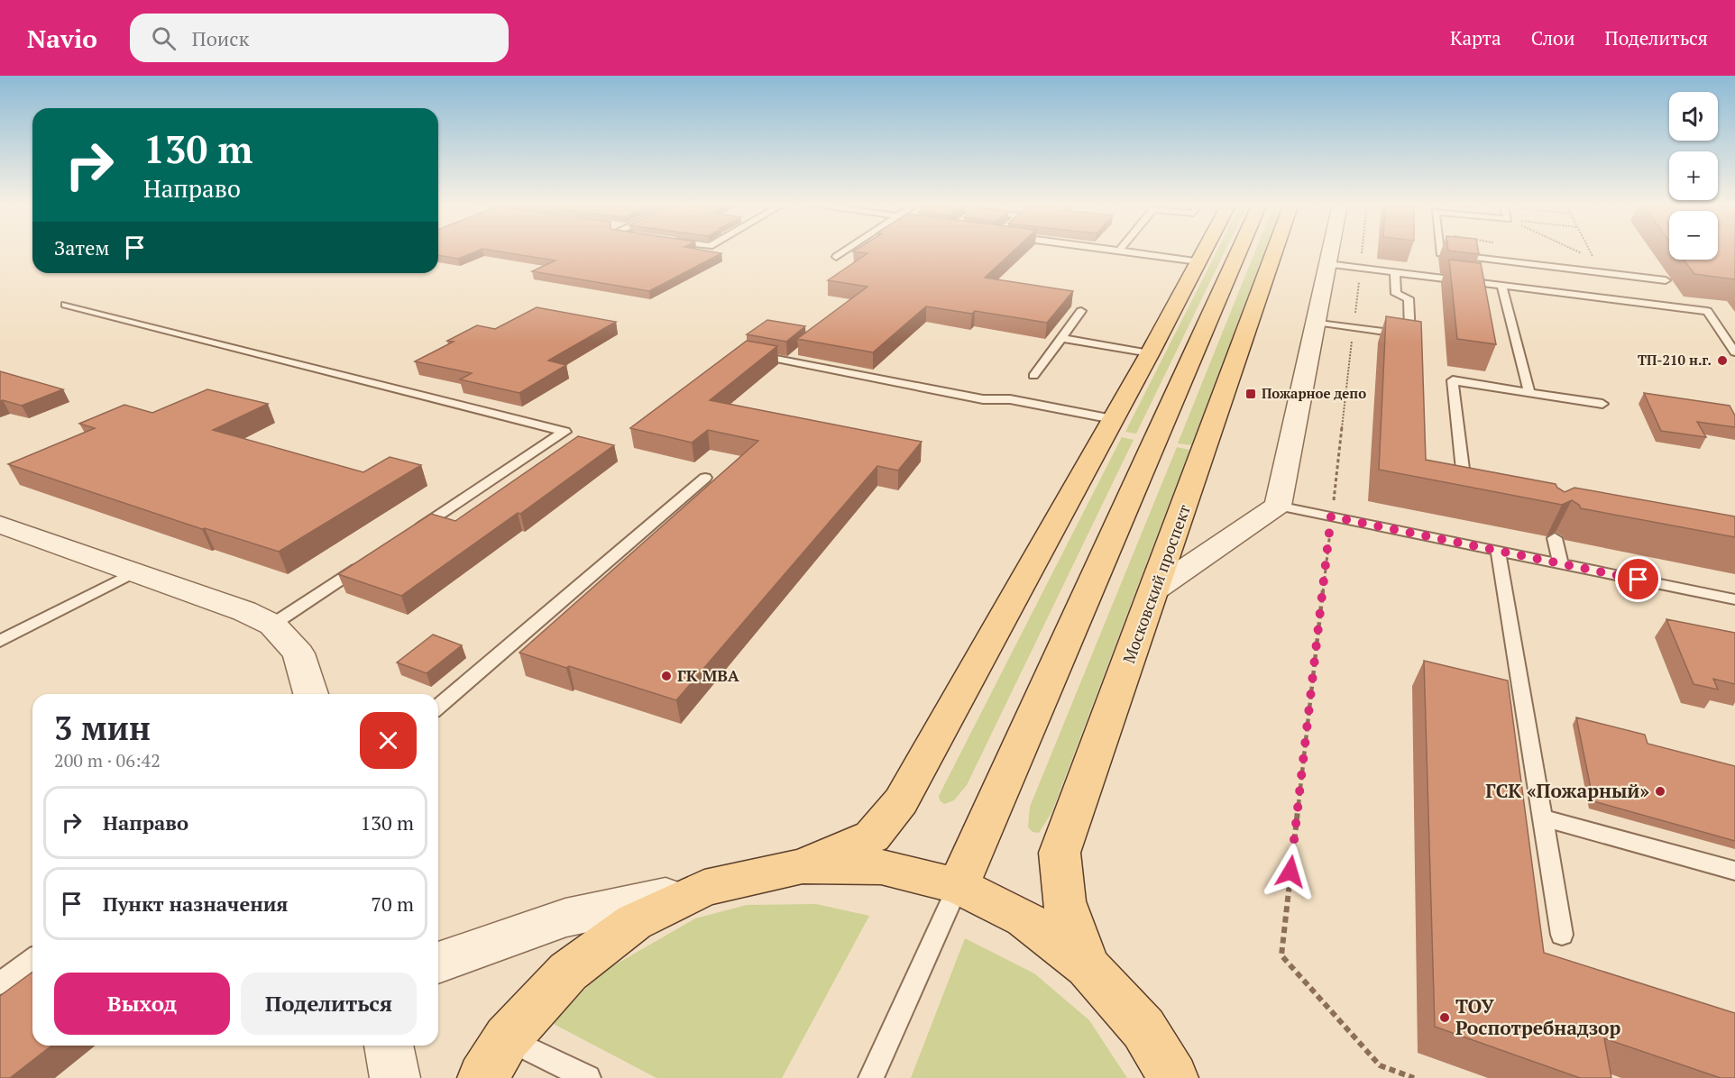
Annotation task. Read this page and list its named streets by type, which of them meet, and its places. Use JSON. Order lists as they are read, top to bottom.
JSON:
{
  "streets": {
    "main road": ["Московский проспект"]
  },
  "places": {
    "other": [
      "ТП-210 н.г.",
      "ГК МВА",
      "ГСК «Пожарный»",
      "ТОУ Роспотребнадзор"
    ],
    "transit": ["Пожарное депо"]
  },
  "page": {
    "header": "Navio",
    "search": "Поиск",
    "nav": ["Карта", "Слои", "Поделиться"],
    "map_buttons": ["+", "−"],
    "turn": ["130 m", "Направо"],
    "then": "Затем",
    "heading": ["3 мин", "200 m · 06:42"],
    "list": [
      {
        "name": "Направо",
        "value": "130 m"
      },
      {
        "name": "Пункт назначения",
        "value": "70 m"
      }
    ],
    "buttons": ["Выход", "Поделиться"]
  }
}
